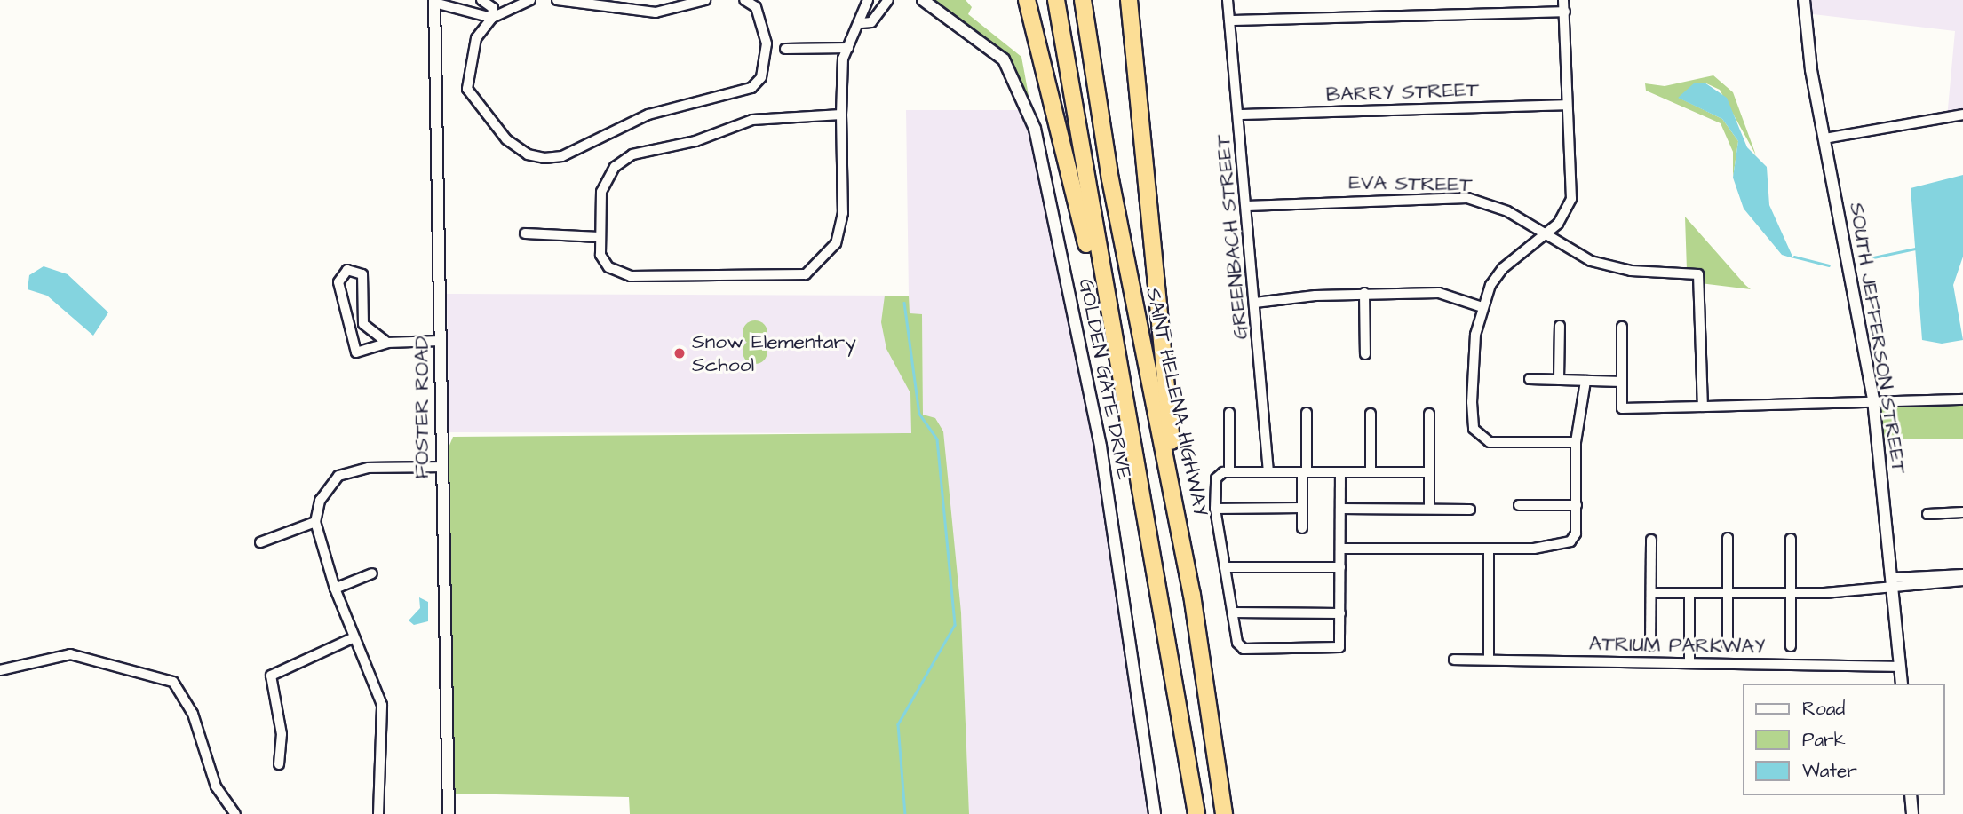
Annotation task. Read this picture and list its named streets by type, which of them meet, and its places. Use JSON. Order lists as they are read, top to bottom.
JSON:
{
  "streets": {
    "highway": ["SAINT HELENA HIGHWAY"],
    "street": [
      "BARRY STREET",
      "EVA STREET",
      "GREENBACH STREET",
      "SOUTH JEFFERSON STREET",
      "GOLDEN GATE DRIVE",
      "FOSTER ROAD",
      "ATRIUM PARKWAY"
    ]
  },
  "crossings": [
    ["BARRY STREET", "GREENBACH STREET"],
    ["EVA STREET", "GREENBACH STREET"],
    ["SOUTH JEFFERSON STREET", "ATRIUM PARKWAY"]
  ],
  "places": ["Snow Elementary School"],
  "legend": ["Road", "Park", "Water"]
}
